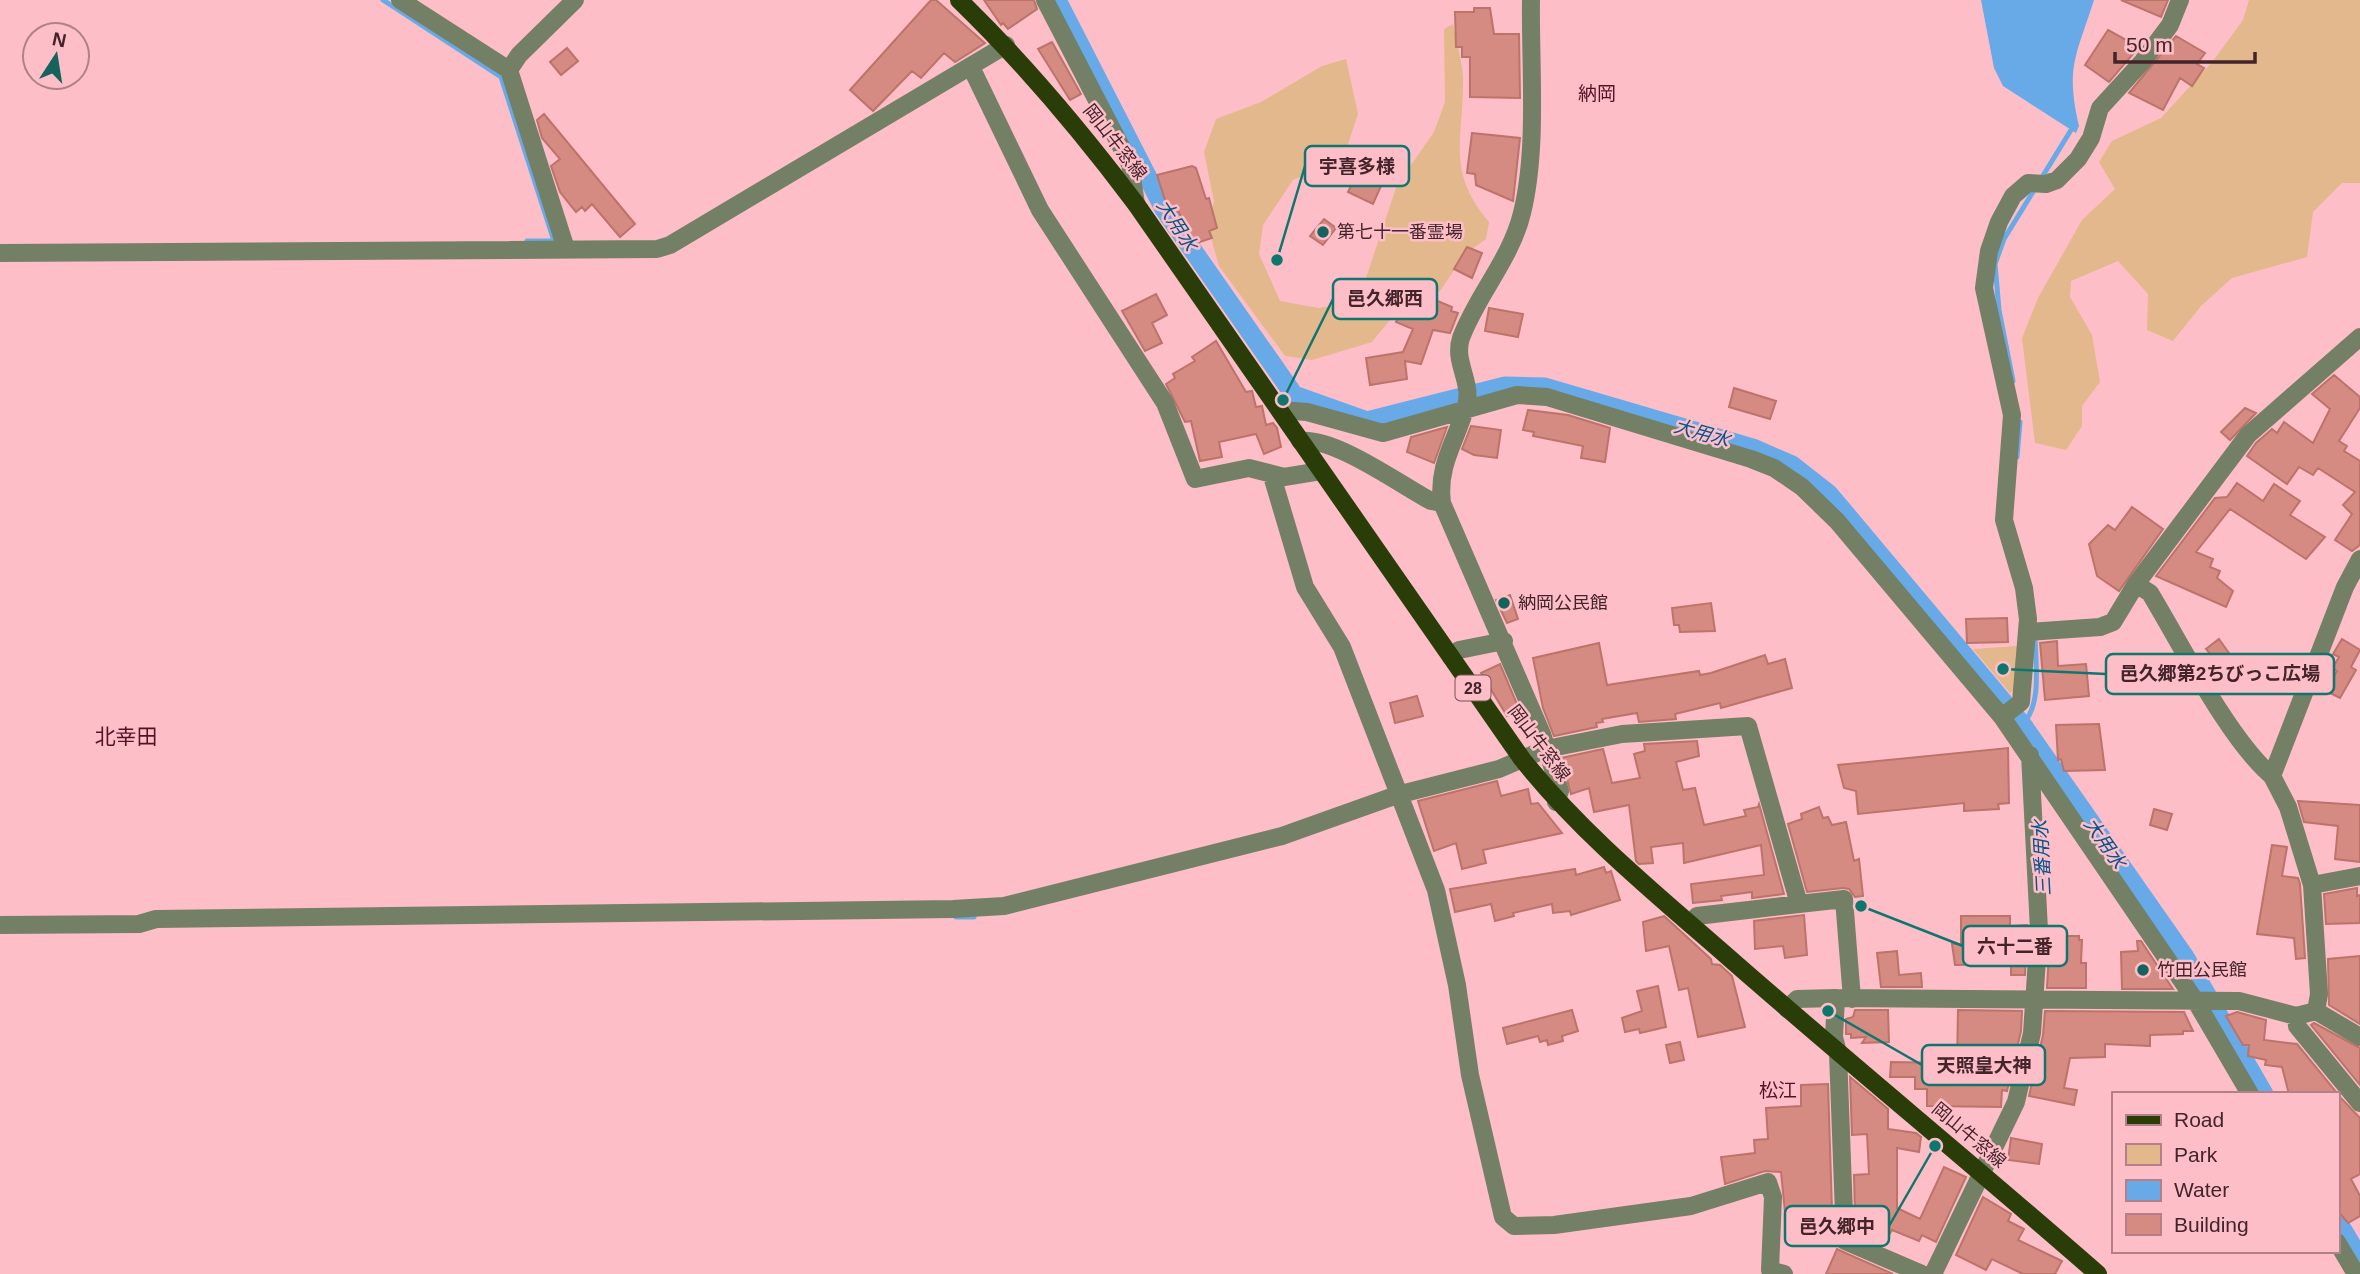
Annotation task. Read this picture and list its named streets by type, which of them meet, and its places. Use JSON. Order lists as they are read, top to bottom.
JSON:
{
  "streets": {
    "main road": ["岡山牛窓線", "28"]
  },
  "districts": ["納岡", "北幸田", "松江"],
  "water": ["大用水", "三番用水"],
  "places": [
    "第七十一番霊場",
    "宇喜多様",
    "邑久郷西",
    "納岡公民館",
    "邑久郷第2ちびっこ広場",
    "六十二番",
    "竹田公民館",
    "天照皇大神",
    "邑久郷中"
  ],
  "legend": [
    "Road",
    "Park",
    "Water",
    "Building"
  ],
  "scale_bar": "50 m",
  "north": "top"
}
